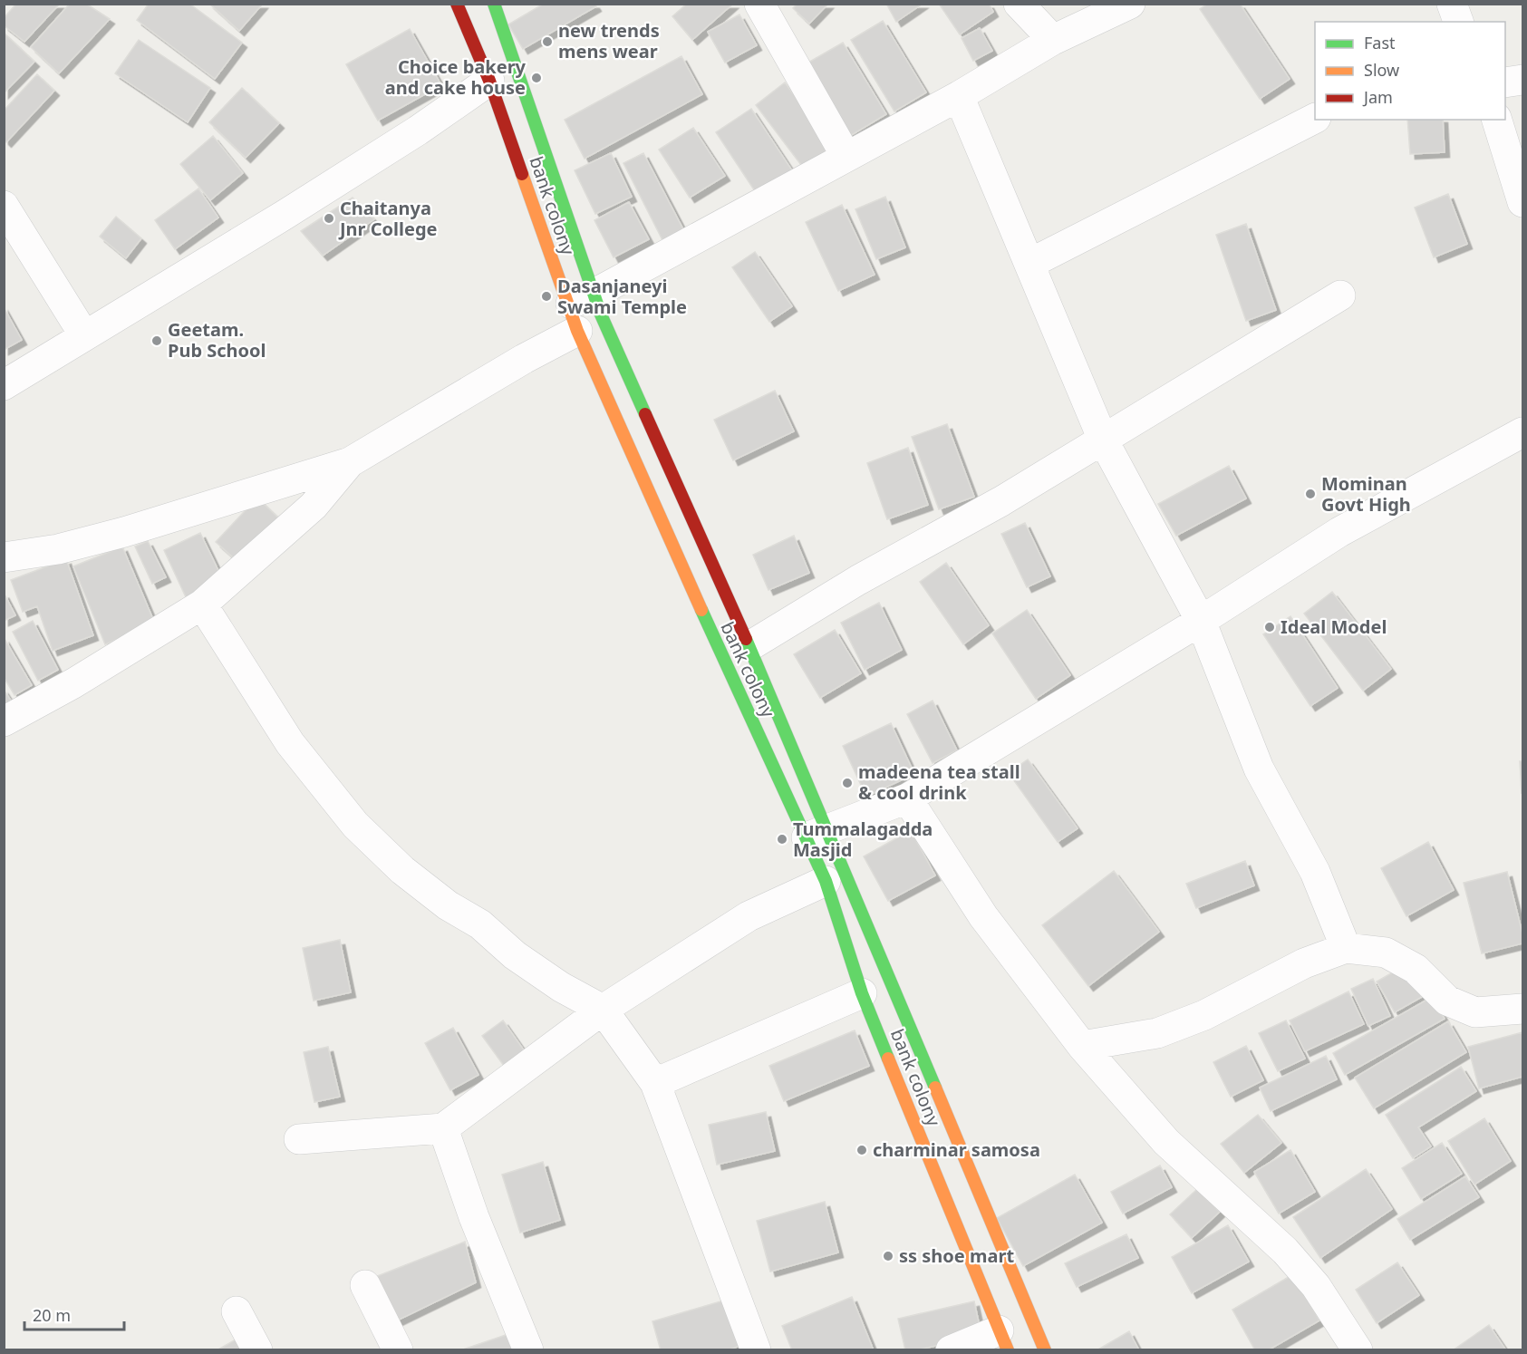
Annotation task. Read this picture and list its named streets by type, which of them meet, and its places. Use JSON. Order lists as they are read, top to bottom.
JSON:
{
  "streets": {
    "main road": ["bank colony"]
  },
  "places": [
    "new trends mens wear",
    "Choice bakery and cake house",
    "Chaitanya Jnr College",
    "Dasanjaneyi Swami Temple",
    "Geetam. Pub School",
    "Mominan Govt High",
    "Ideal Model",
    "madeena tea stall & cool drink",
    "Tummalagadda Masjid",
    "charminar samosa",
    "ss shoe mart"
  ],
  "legend": ["Fast", "Slow", "Jam"],
  "scale_bar": "20 m"
}
